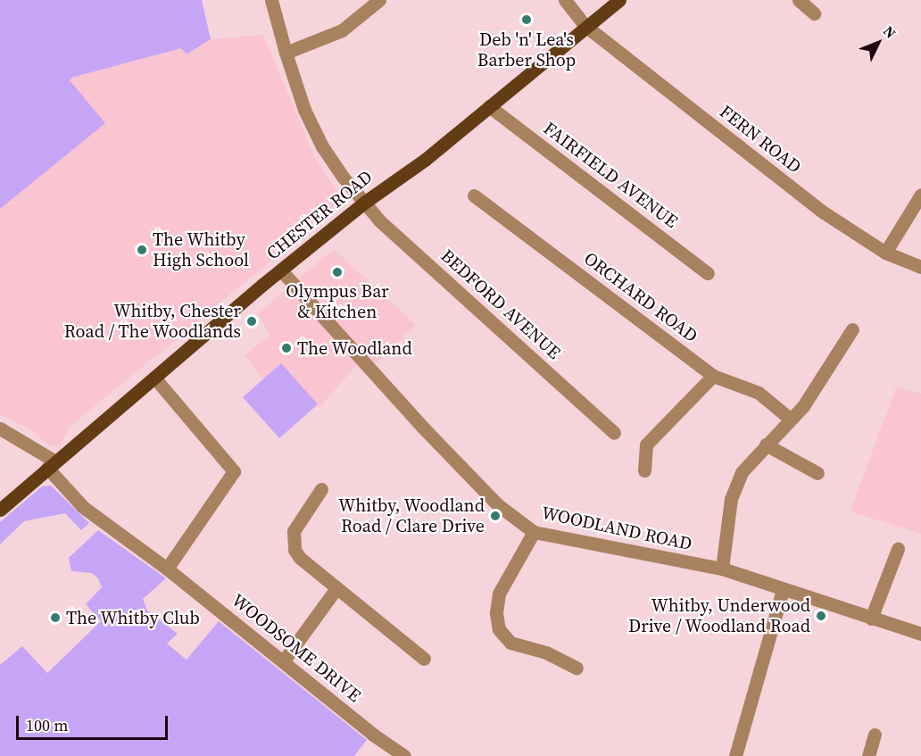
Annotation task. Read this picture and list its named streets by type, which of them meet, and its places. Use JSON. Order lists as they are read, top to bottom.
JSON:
{
  "streets": {
    "main road": ["CHESTER ROAD"],
    "street": [
      "FERN ROAD",
      "FAIRFIELD AVENUE",
      "ORCHARD ROAD",
      "BEDFORD AVENUE",
      "WOODLAND ROAD",
      "WOODSOME DRIVE"
    ]
  },
  "crossings": [
    ["FERN ROAD", "CHESTER ROAD"],
    ["FAIRFIELD AVENUE", "CHESTER ROAD"],
    ["CHESTER ROAD", "BEDFORD AVENUE"],
    ["CHESTER ROAD", "WOODLAND ROAD"],
    ["CHESTER ROAD", "WOODSOME DRIVE"]
  ],
  "places": [
    "Deb 'n' Lea's Barber Shop",
    "The Whitby High School",
    "Olympus Bar & Kitchen",
    "Whitby, Chester Road / The Woodlands",
    "The Woodland",
    "Whitby, Woodland Road / Clare Drive",
    "Whitby, Underwood Drive / Woodland Road",
    "The Whitby Club"
  ],
  "scale_bar": "100 m",
  "north": "top right"
}
